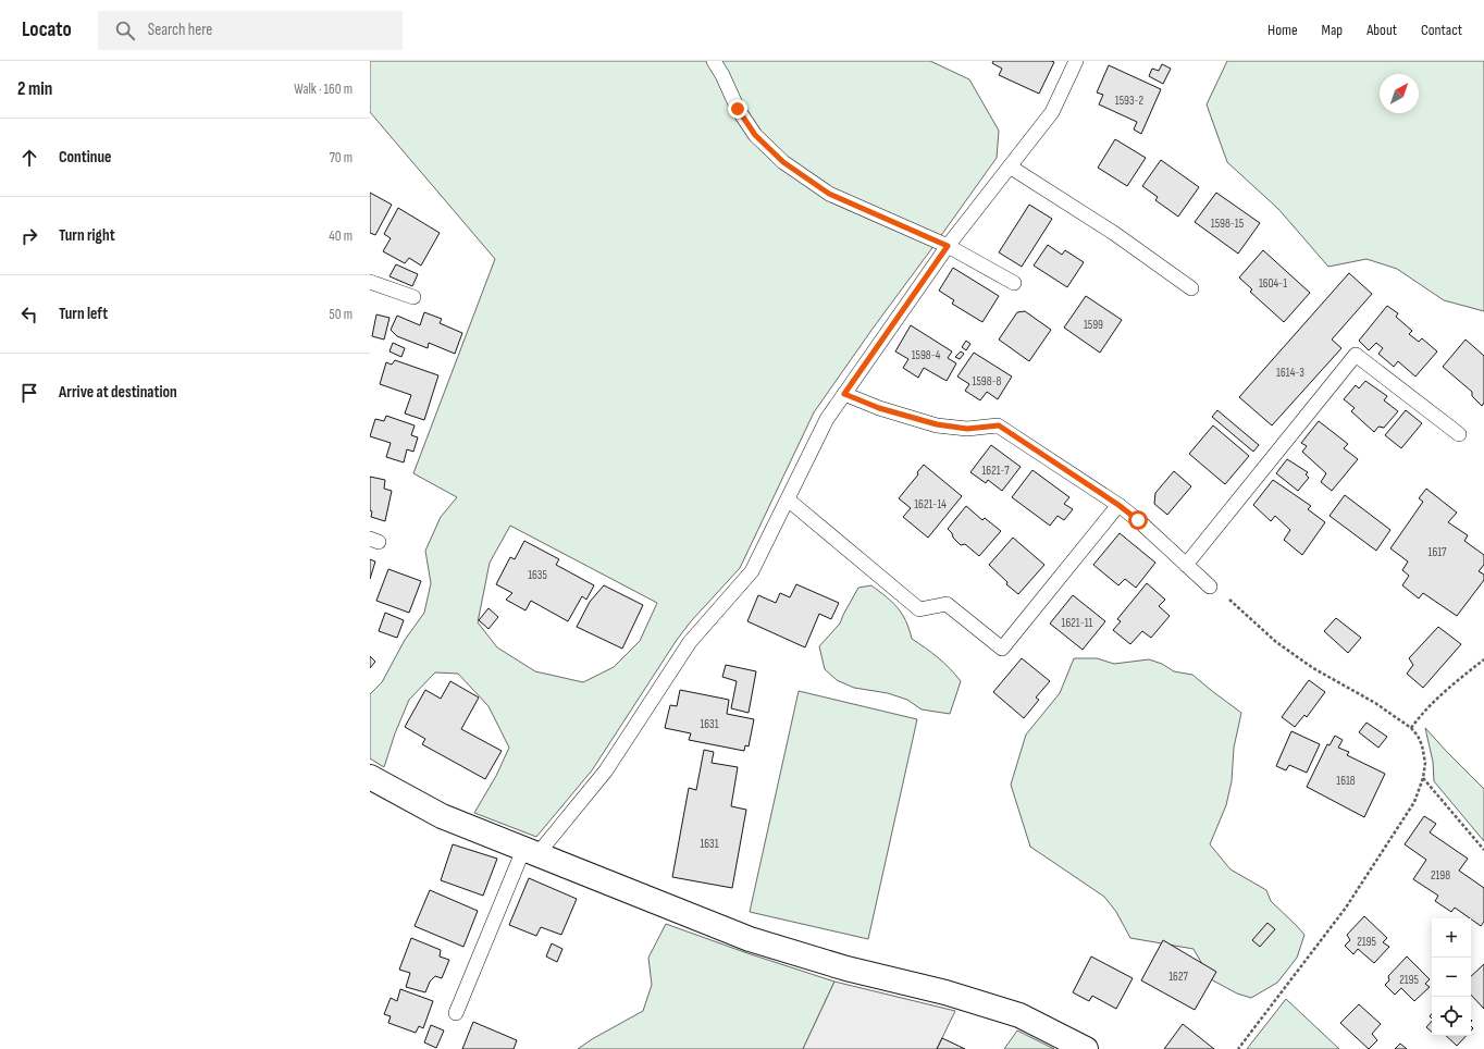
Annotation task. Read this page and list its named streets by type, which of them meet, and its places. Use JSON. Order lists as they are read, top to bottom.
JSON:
{
  "house_numbers": [
    "1593-2",
    "1598-15",
    "1604-1",
    "1599",
    "1598-4",
    "1614-3",
    "1598-8",
    "1621-7",
    "1621-14",
    "1617",
    "1635",
    "1621-11",
    "1631",
    "1618",
    "1631",
    "2198",
    "2195",
    "1627",
    "2195"
  ],
  "north": "top right",
  "page": {
    "header": "Locato",
    "search": "Search here",
    "nav": [
      "Home",
      "Map",
      "About",
      "Contact"
    ],
    "heading": ["2 min", "Walk · 160 m"],
    "list": [
      ["Continue", "70 m"],
      ["Turn right", "40 m"],
      ["Turn left", "50 m"],
      "Arrive at destination"
    ],
    "map_buttons": ["+", "−"]
  }
}
